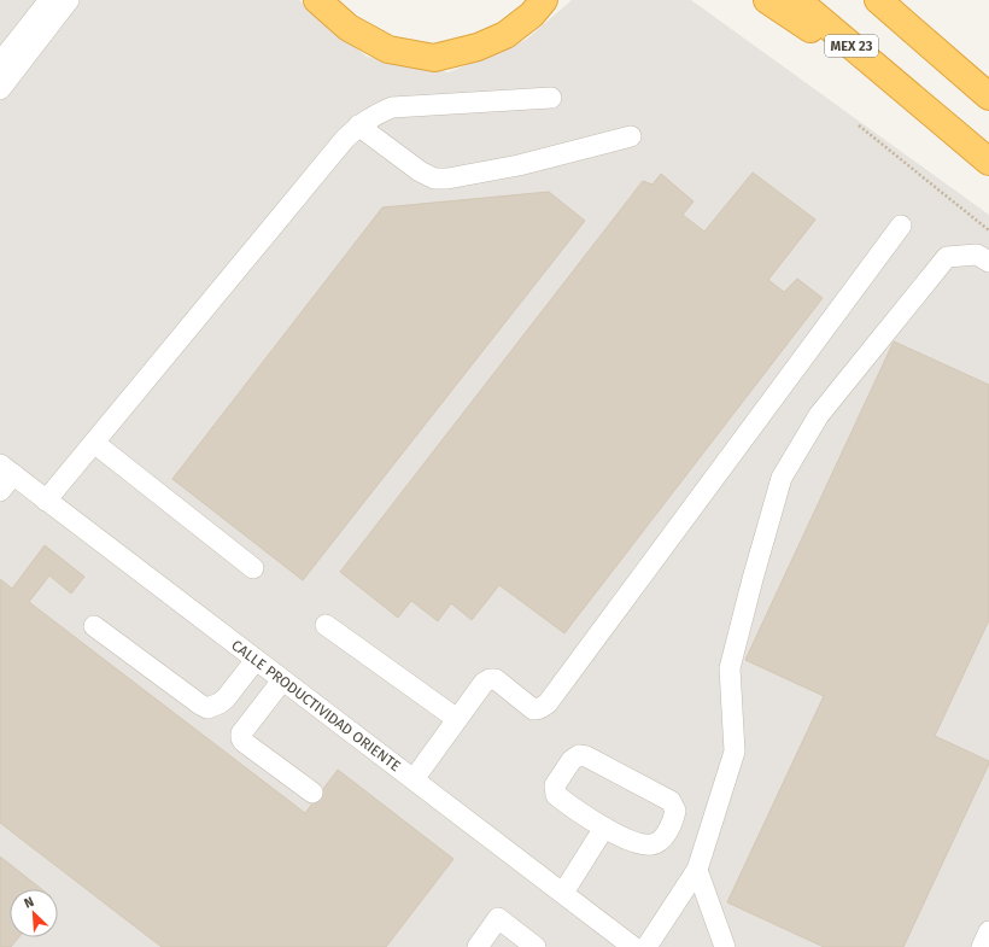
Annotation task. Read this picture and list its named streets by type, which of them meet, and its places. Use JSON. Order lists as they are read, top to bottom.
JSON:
{
  "streets": {
    "highway": ["MEX 23"],
    "street": ["CALLE PRODUCTIVIDAD ORIENTE"]
  },
  "north": "top left"
}
